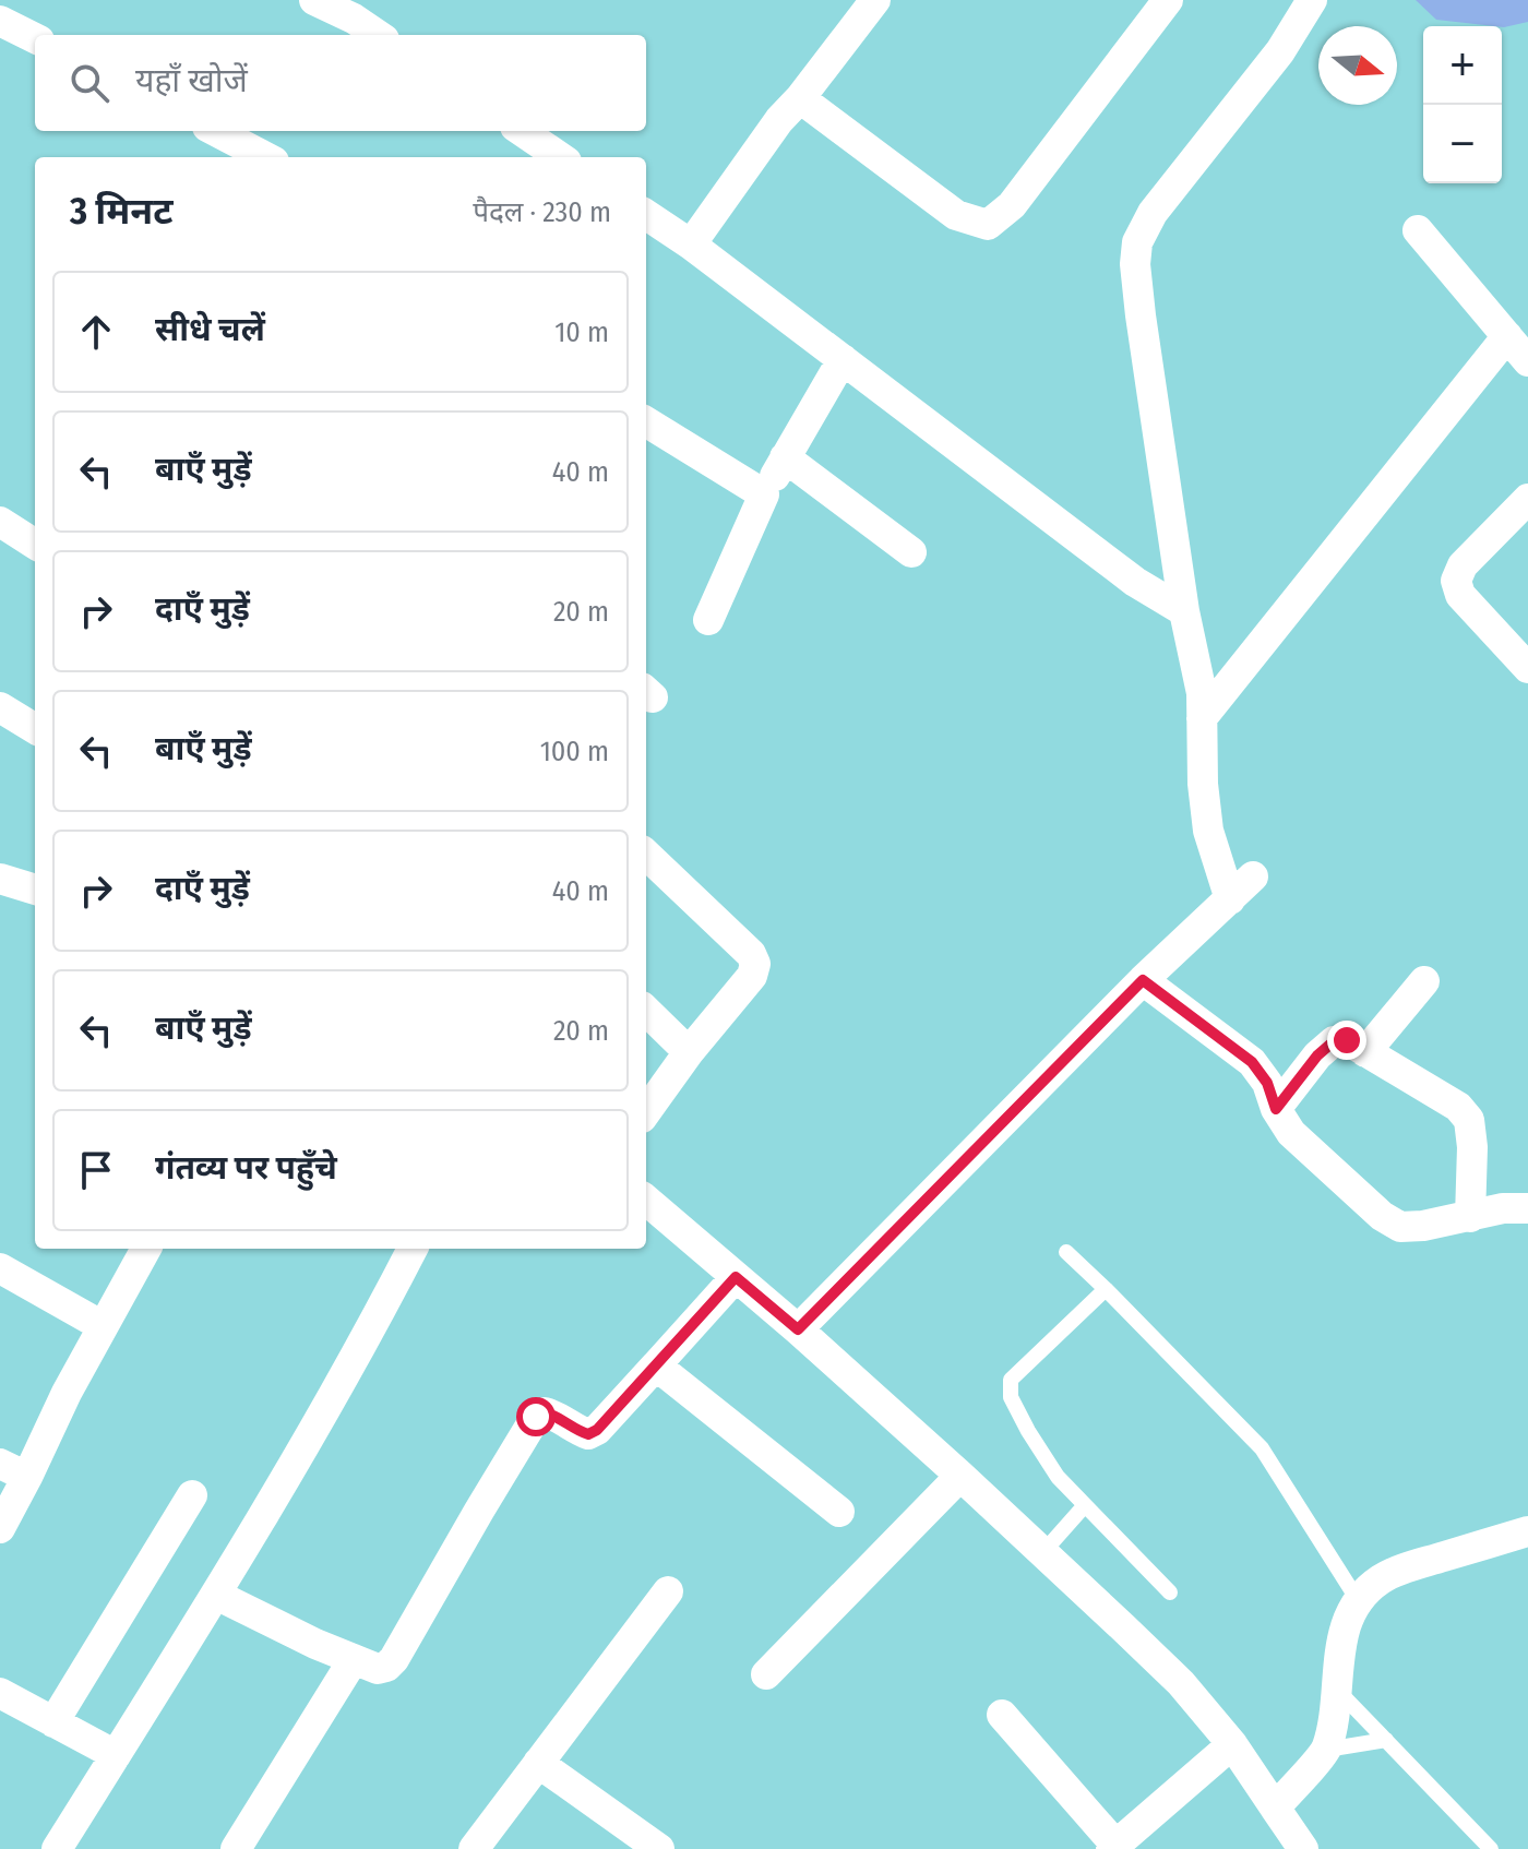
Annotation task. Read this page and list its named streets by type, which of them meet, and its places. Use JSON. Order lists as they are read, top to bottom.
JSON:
{
  "north": "right",
  "page": {
    "map_buttons": ["+", "−"],
    "search": "यहाँ खोजें",
    "heading": ["3 मिनट", "पैदल · 230 m"],
    "list": [
      ["सीधे चलें", "10 m"],
      ["बाएँ मुड़ें", "40 m"],
      ["दाएँ मुड़ें", "20 m"],
      ["बाएँ मुड़ें", "100 m"],
      ["दाएँ मुड़ें", "40 m"],
      ["बाएँ मुड़ें", "20 m"],
      "गंतव्य पर पहुँचे"
    ]
  }
}
